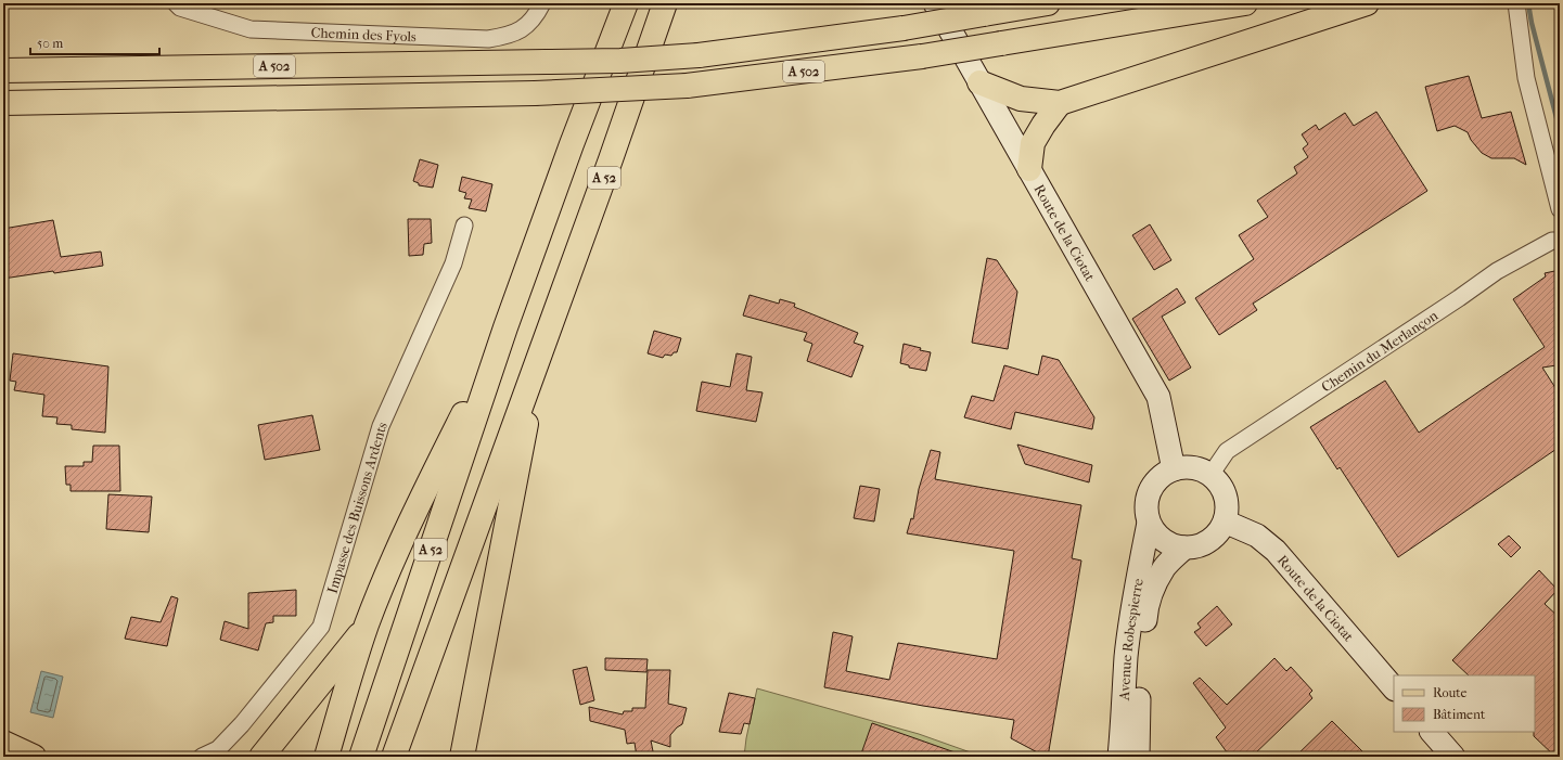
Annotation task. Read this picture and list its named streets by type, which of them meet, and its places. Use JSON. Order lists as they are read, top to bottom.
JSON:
{
  "streets": {
    "main road": [
      "A 502",
      "A 52",
      "Route de la Ciotat",
      "Avenue Robespierre"
    ],
    "street": ["Chemin des Fyols", "Chemin du Merlançon", "Impasse des Buissons Ardents"]
  },
  "crossings": [
    ["Route de la Ciotat", "Chemin du Merlançon"],
    ["Route de la Ciotat", "Avenue Robespierre"],
    ["Chemin du Merlançon", "Avenue Robespierre"]
  ],
  "legend": ["Route", "Bâtiment"],
  "scale_bar": "50 m"
}
